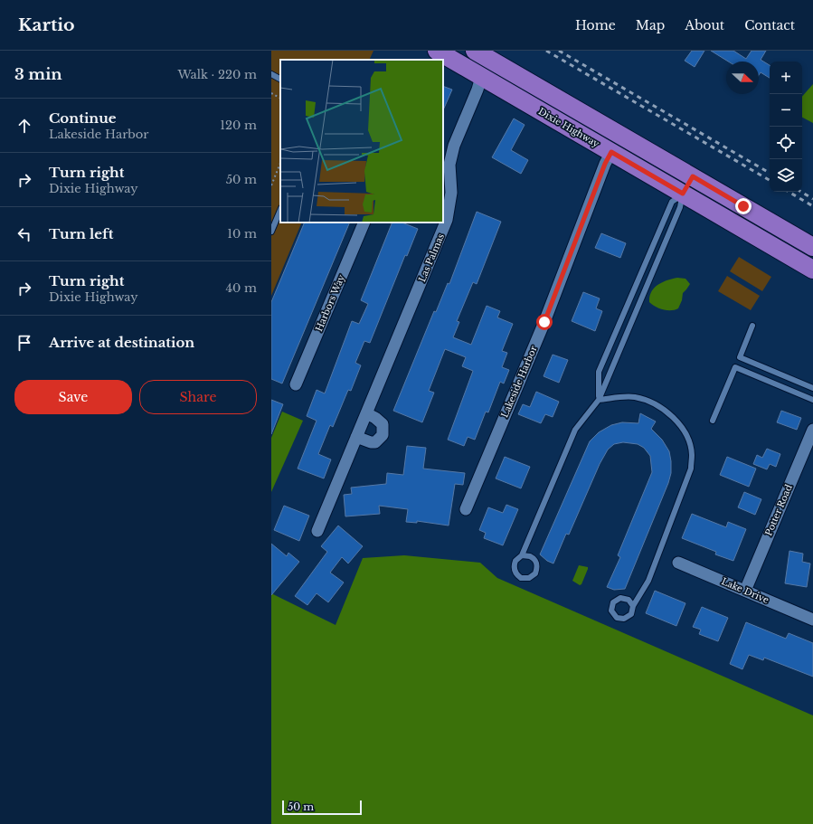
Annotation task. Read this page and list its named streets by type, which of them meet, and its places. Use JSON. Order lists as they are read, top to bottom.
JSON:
{
  "streets": {
    "main road": ["Dixie Highway"],
    "street": [
      "Las Palmas",
      "Harbors Way",
      "Lakeside Harbor",
      "Potter Road",
      "Lake Drive"
    ]
  },
  "crossings": [
    ["Dixie Highway", "Las Palmas"],
    ["Dixie Highway", "Lakeside Harbor"],
    ["Potter Road", "Lake Drive"]
  ],
  "scale_bar": "50 m",
  "north": "right",
  "page": {
    "header": "Kartio",
    "nav": [
      "Home",
      "Map",
      "About",
      "Contact"
    ],
    "heading": ["3 min", "Walk · 220 m"],
    "map_buttons": ["+", "−"],
    "list": [
      ["Continue", "Lakeside Harbor", "120 m"],
      ["Turn right", "Dixie Highway", "50 m"],
      ["Turn left", "10 m"],
      ["Turn right", "Dixie Highway", "40 m"],
      "Arrive at destination"
    ],
    "buttons": ["Save", "Share"],
    "scale": "50 m"
  }
}
